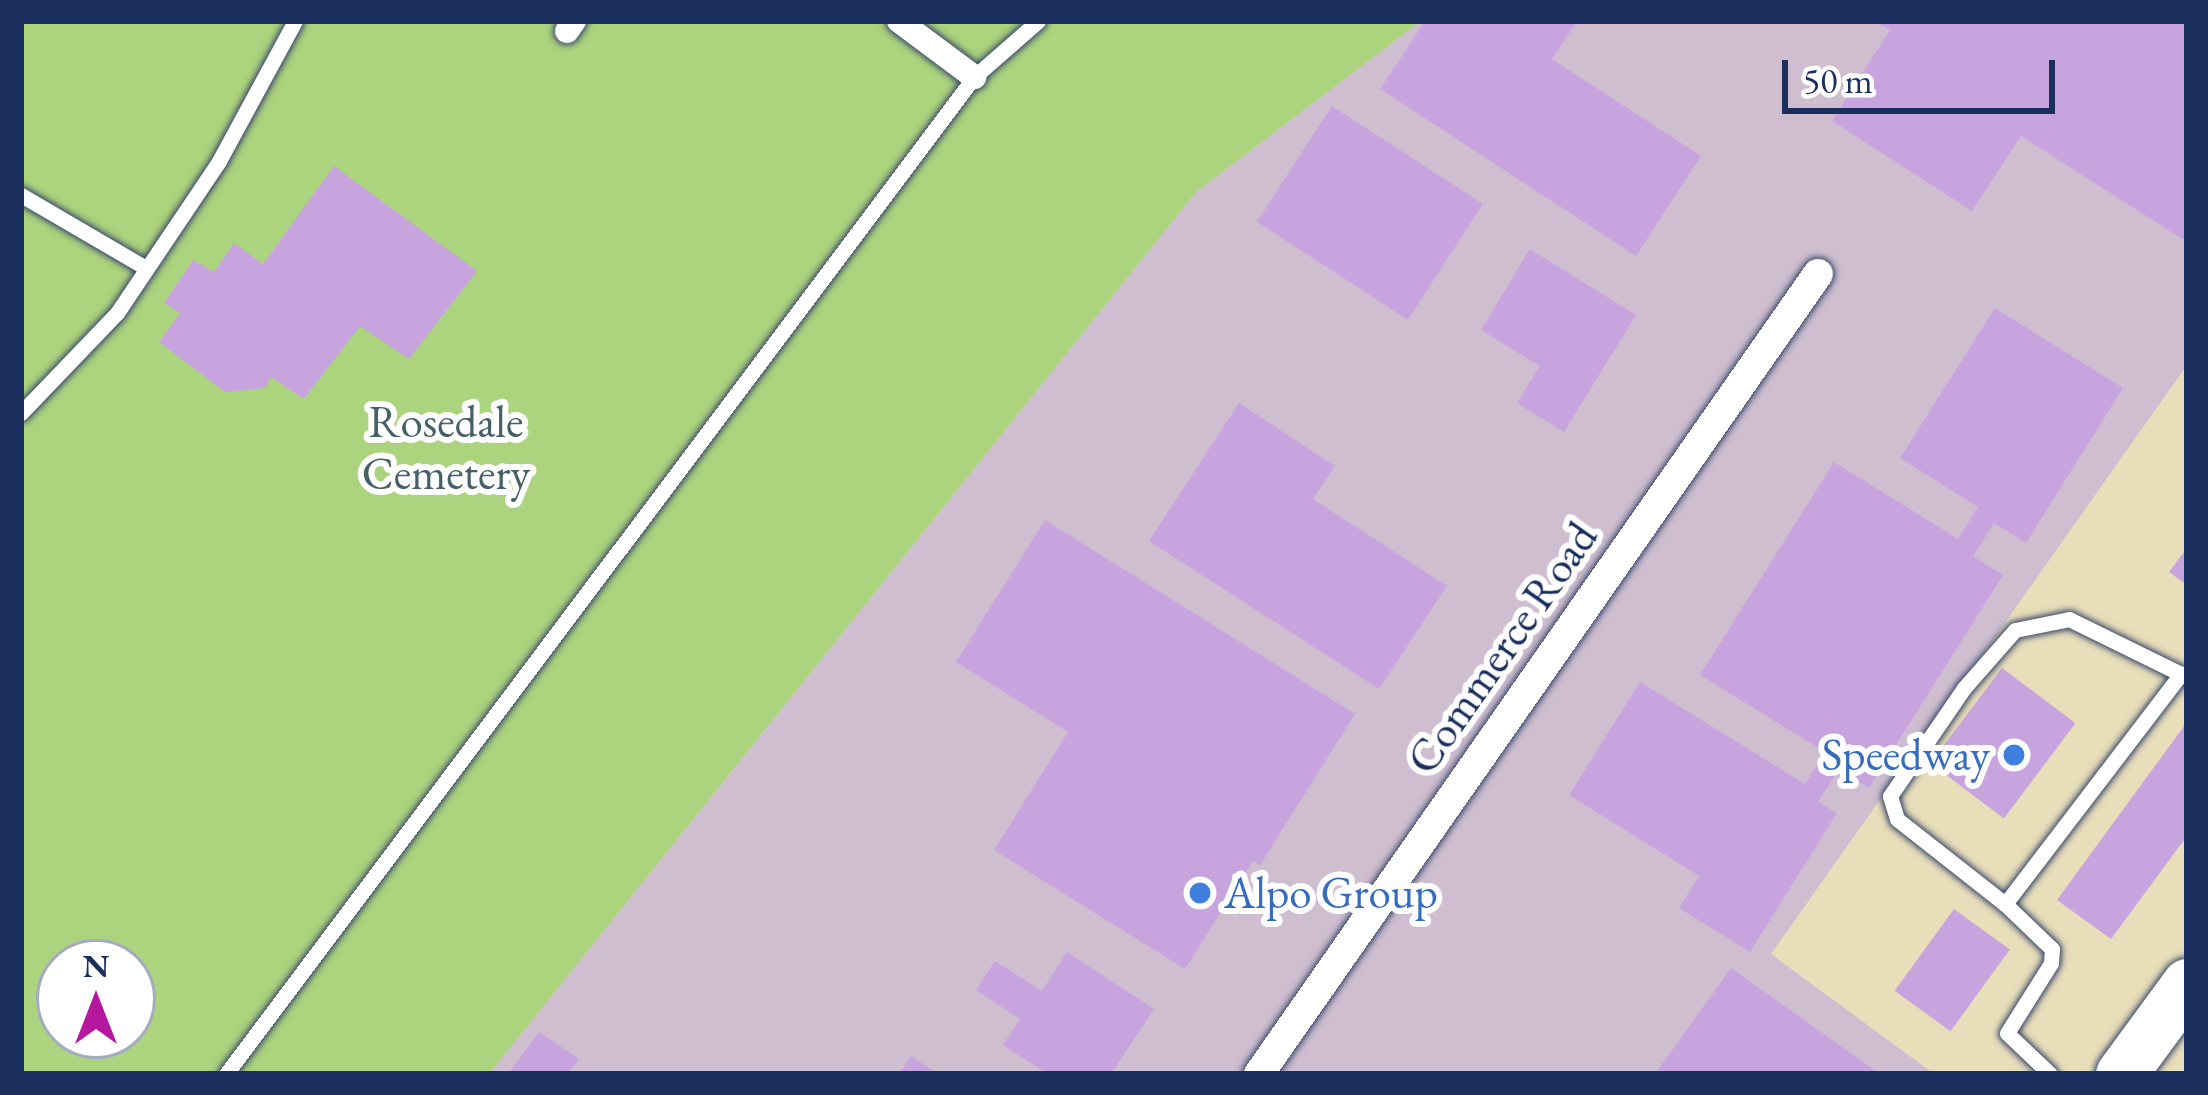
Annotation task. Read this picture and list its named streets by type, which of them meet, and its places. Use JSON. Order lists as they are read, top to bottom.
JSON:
{
  "streets": {
    "street": ["Commerce Road"]
  },
  "parks": ["Rosedale Cemetery"],
  "places": ["Speedway", "Alpo Group"],
  "scale_bar": "50 m",
  "north": "top"
}
